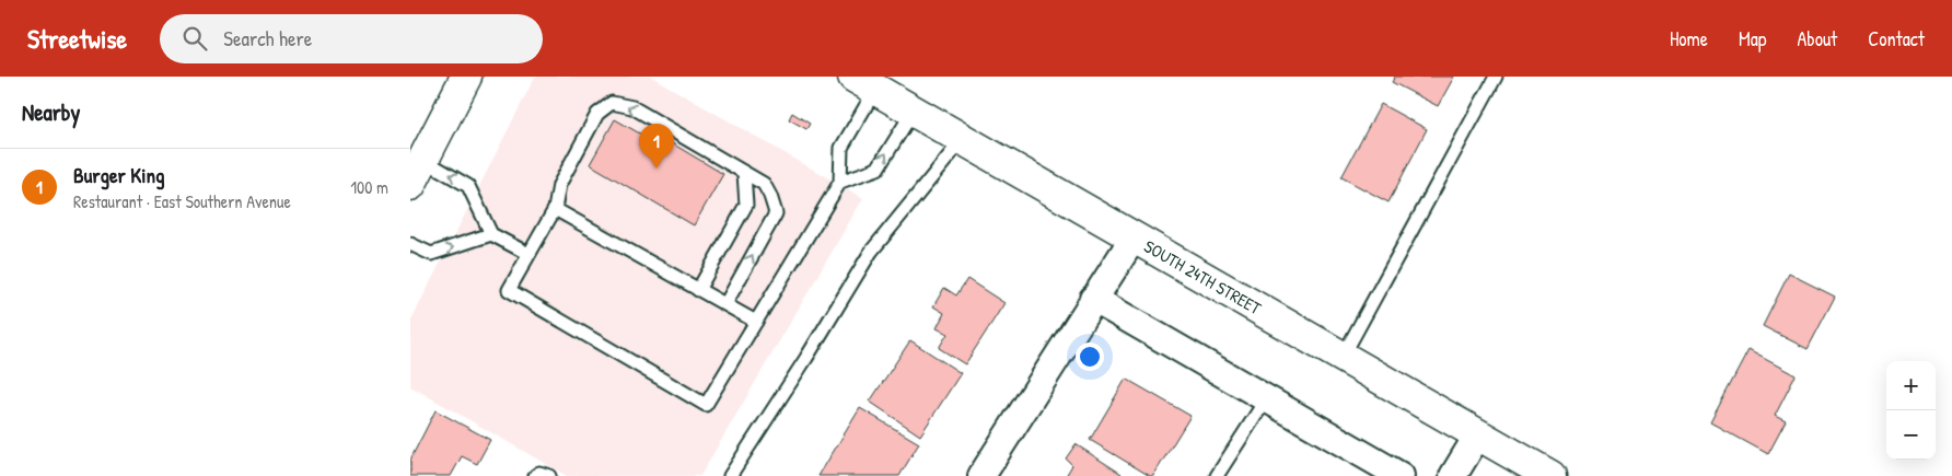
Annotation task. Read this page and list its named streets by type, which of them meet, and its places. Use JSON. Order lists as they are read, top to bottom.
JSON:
{
  "streets": {
    "main road": ["SOUTH 24TH STREET"]
  },
  "page": {
    "header": "Streetwise",
    "search": "Search here",
    "nav": [
      "Home",
      "Map",
      "About",
      "Contact"
    ],
    "heading": "Nearby",
    "pins": "1",
    "list": [
      {
        "mark": "1",
        "name": "Burger King",
        "note": "Restaurant · East Southern Avenue",
        "value": "100 m"
      }
    ],
    "map_buttons": ["+", "−"]
  }
}
